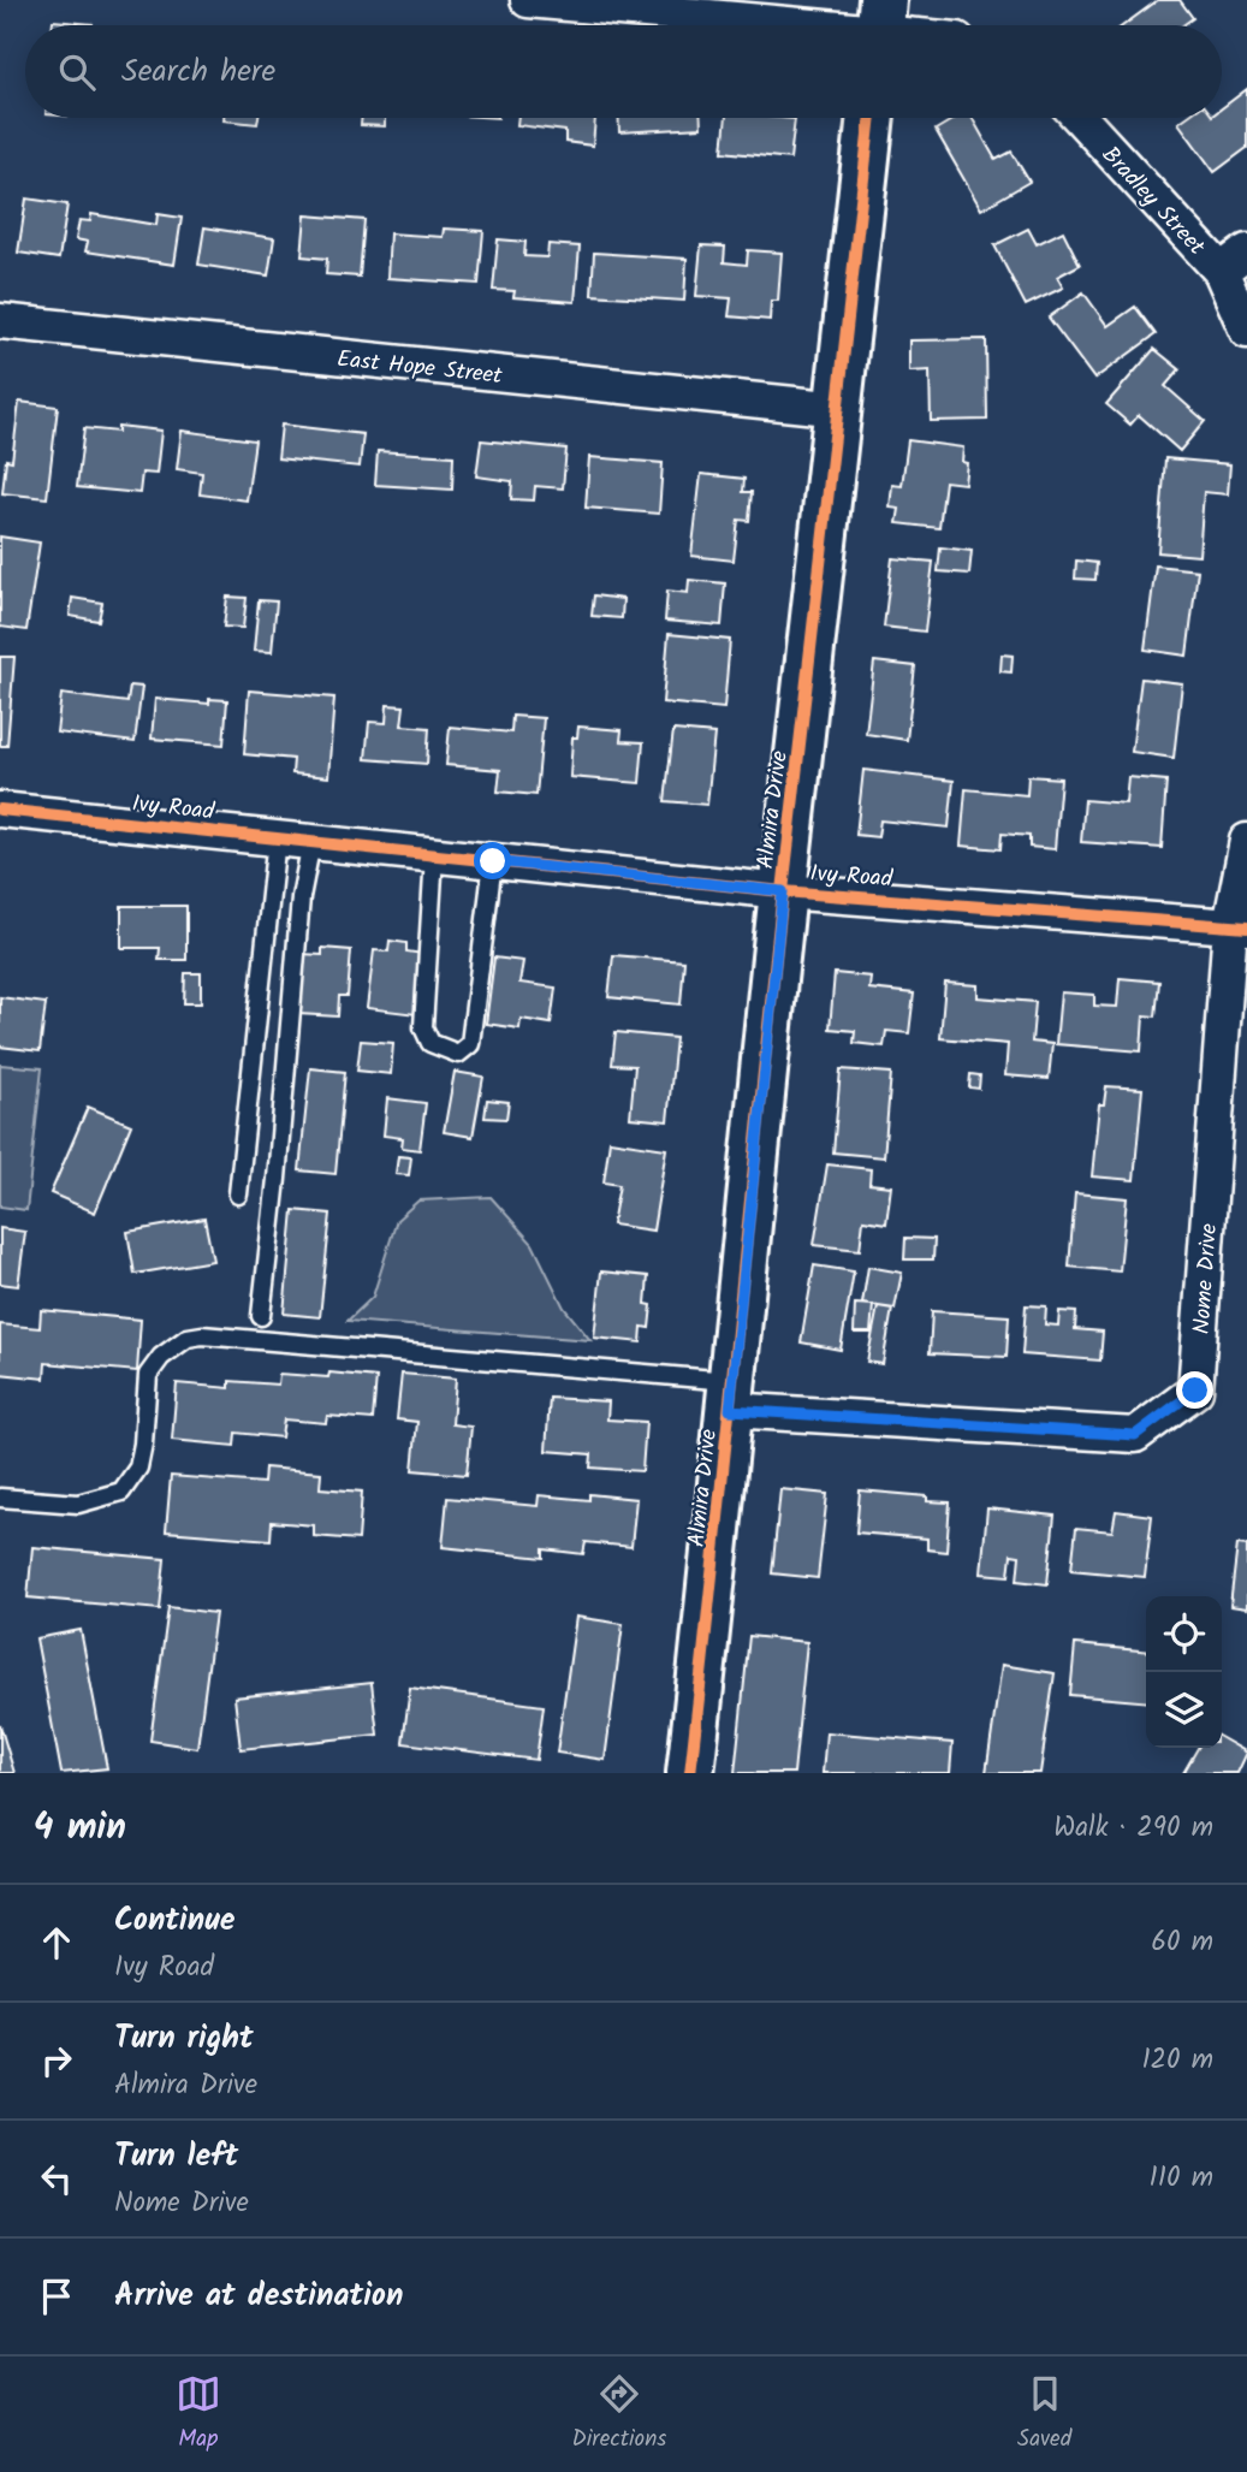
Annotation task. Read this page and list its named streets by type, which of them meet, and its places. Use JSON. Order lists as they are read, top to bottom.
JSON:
{
  "streets": {
    "street": [
      "Bradley Street",
      "East Hope Street",
      "Ivy Road",
      "Almira Drive",
      "Nome Drive"
    ]
  },
  "crossings": [
    ["East Hope Street", "Almira Drive"],
    ["Ivy Road", "Almira Drive"],
    ["Ivy Road", "Nome Drive"],
    ["Almira Drive", "Nome Drive"]
  ],
  "page": {
    "search": "Search here",
    "heading": ["4 min", "Walk · 290 m"],
    "list": [
      ["Continue", "Ivy Road", "60 m"],
      ["Turn right", "Almira Drive", "120 m"],
      ["Turn left", "Nome Drive", "110 m"],
      "Arrive at destination"
    ],
    "nav": ["Map", "Directions", "Saved"]
  }
}
